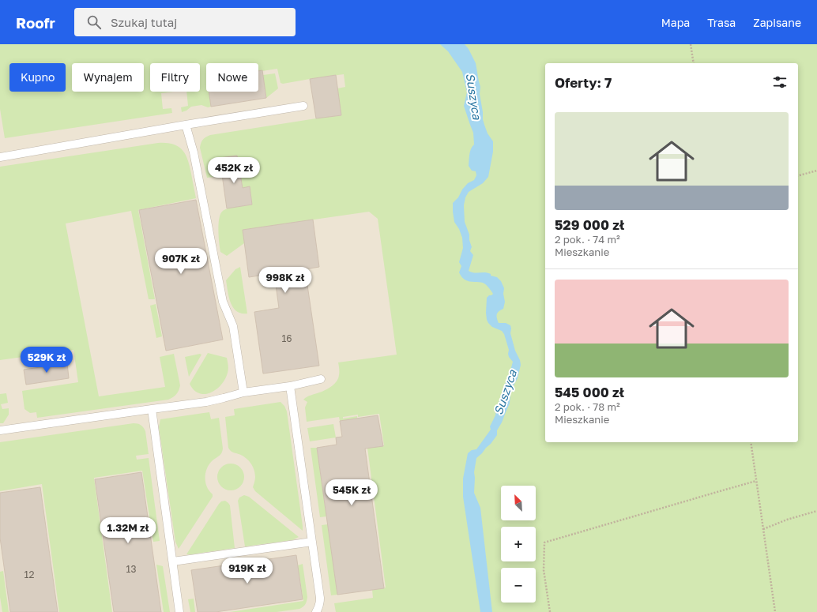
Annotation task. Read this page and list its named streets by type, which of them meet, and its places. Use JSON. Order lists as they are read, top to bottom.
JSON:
{
  "water": ["Suszyca"],
  "house_numbers": ["16", "13", "12"],
  "north": "top left",
  "page": {
    "header": "Roofr",
    "search": "Szukaj tutaj",
    "nav": ["Mapa", "Trasa", "Zapisane"],
    "chip": [
      "Kupno",
      "Wynajem",
      "Filtry",
      "Nowe"
    ],
    "heading": "Oferty: 7",
    "list": [
      {
        "name": "529 000 zł",
        "note": "2 pok. · 74 m² · Mieszkanie"
      },
      {
        "name": "545 000 zł",
        "note": "2 pok. · 78 m² · Mieszkanie"
      }
    ],
    "price": [
      "452K zł",
      "907K zł",
      "998K zł",
      "529K zł",
      "545K zł",
      "1.32M zł",
      "919K zł"
    ],
    "map_buttons": ["+", "−"]
  }
}
